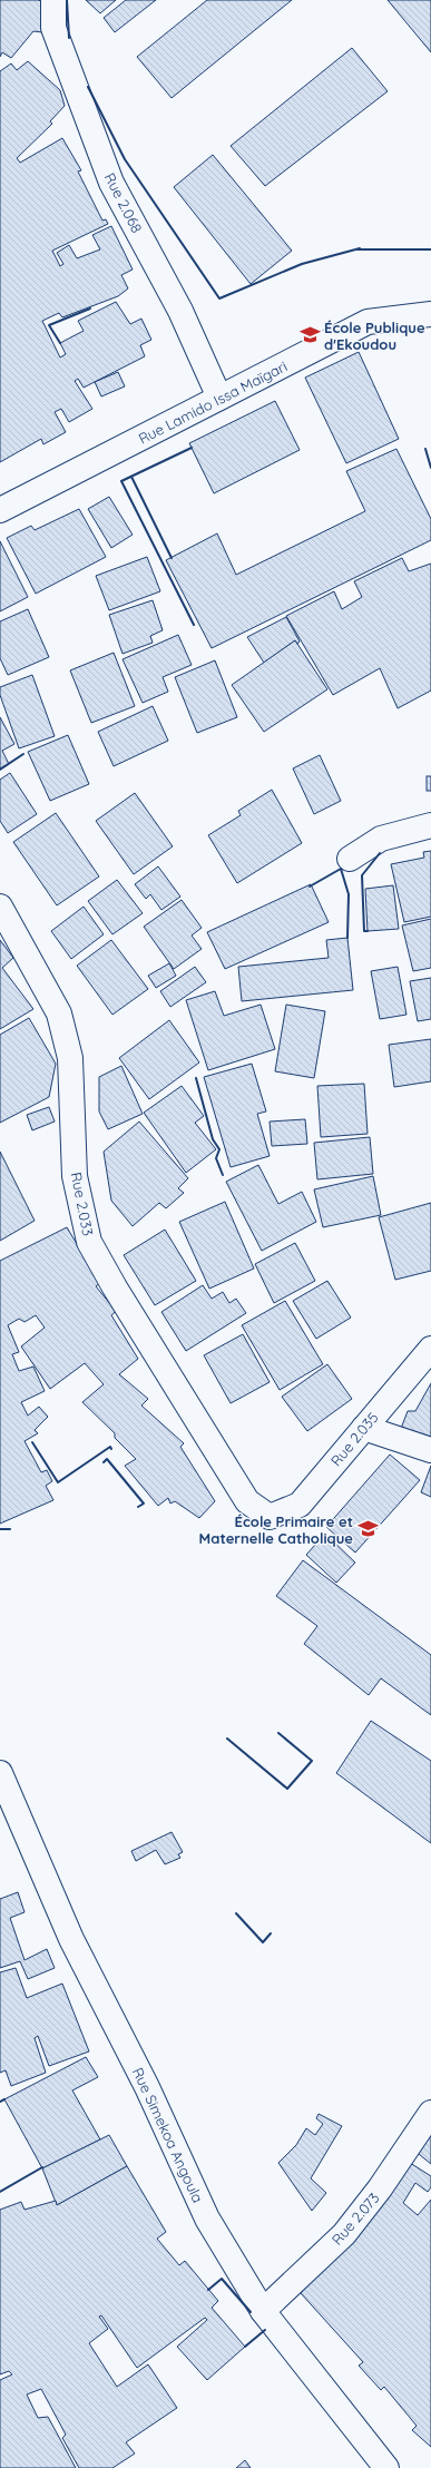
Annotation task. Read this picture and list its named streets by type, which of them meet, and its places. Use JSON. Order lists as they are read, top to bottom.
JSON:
{
  "streets": {
    "street": [
      "Rue 2.068",
      "Rue Lamido Issa Maïgari",
      "Rue 2.033",
      "Rue 2.035",
      "Rue Simekoa Angoula",
      "Rue 2.073"
    ]
  },
  "crossings": [
    ["Rue 2.068", "Rue Lamido Issa Maïgari"],
    ["Rue 2.033", "Rue 2.035"],
    ["Rue Simekoa Angoula", "Rue 2.073"]
  ],
  "places": {
    "school or university": ["École Publique d'Ekoudou", "École Primaire et Maternelle Catholique"]
  }
}
